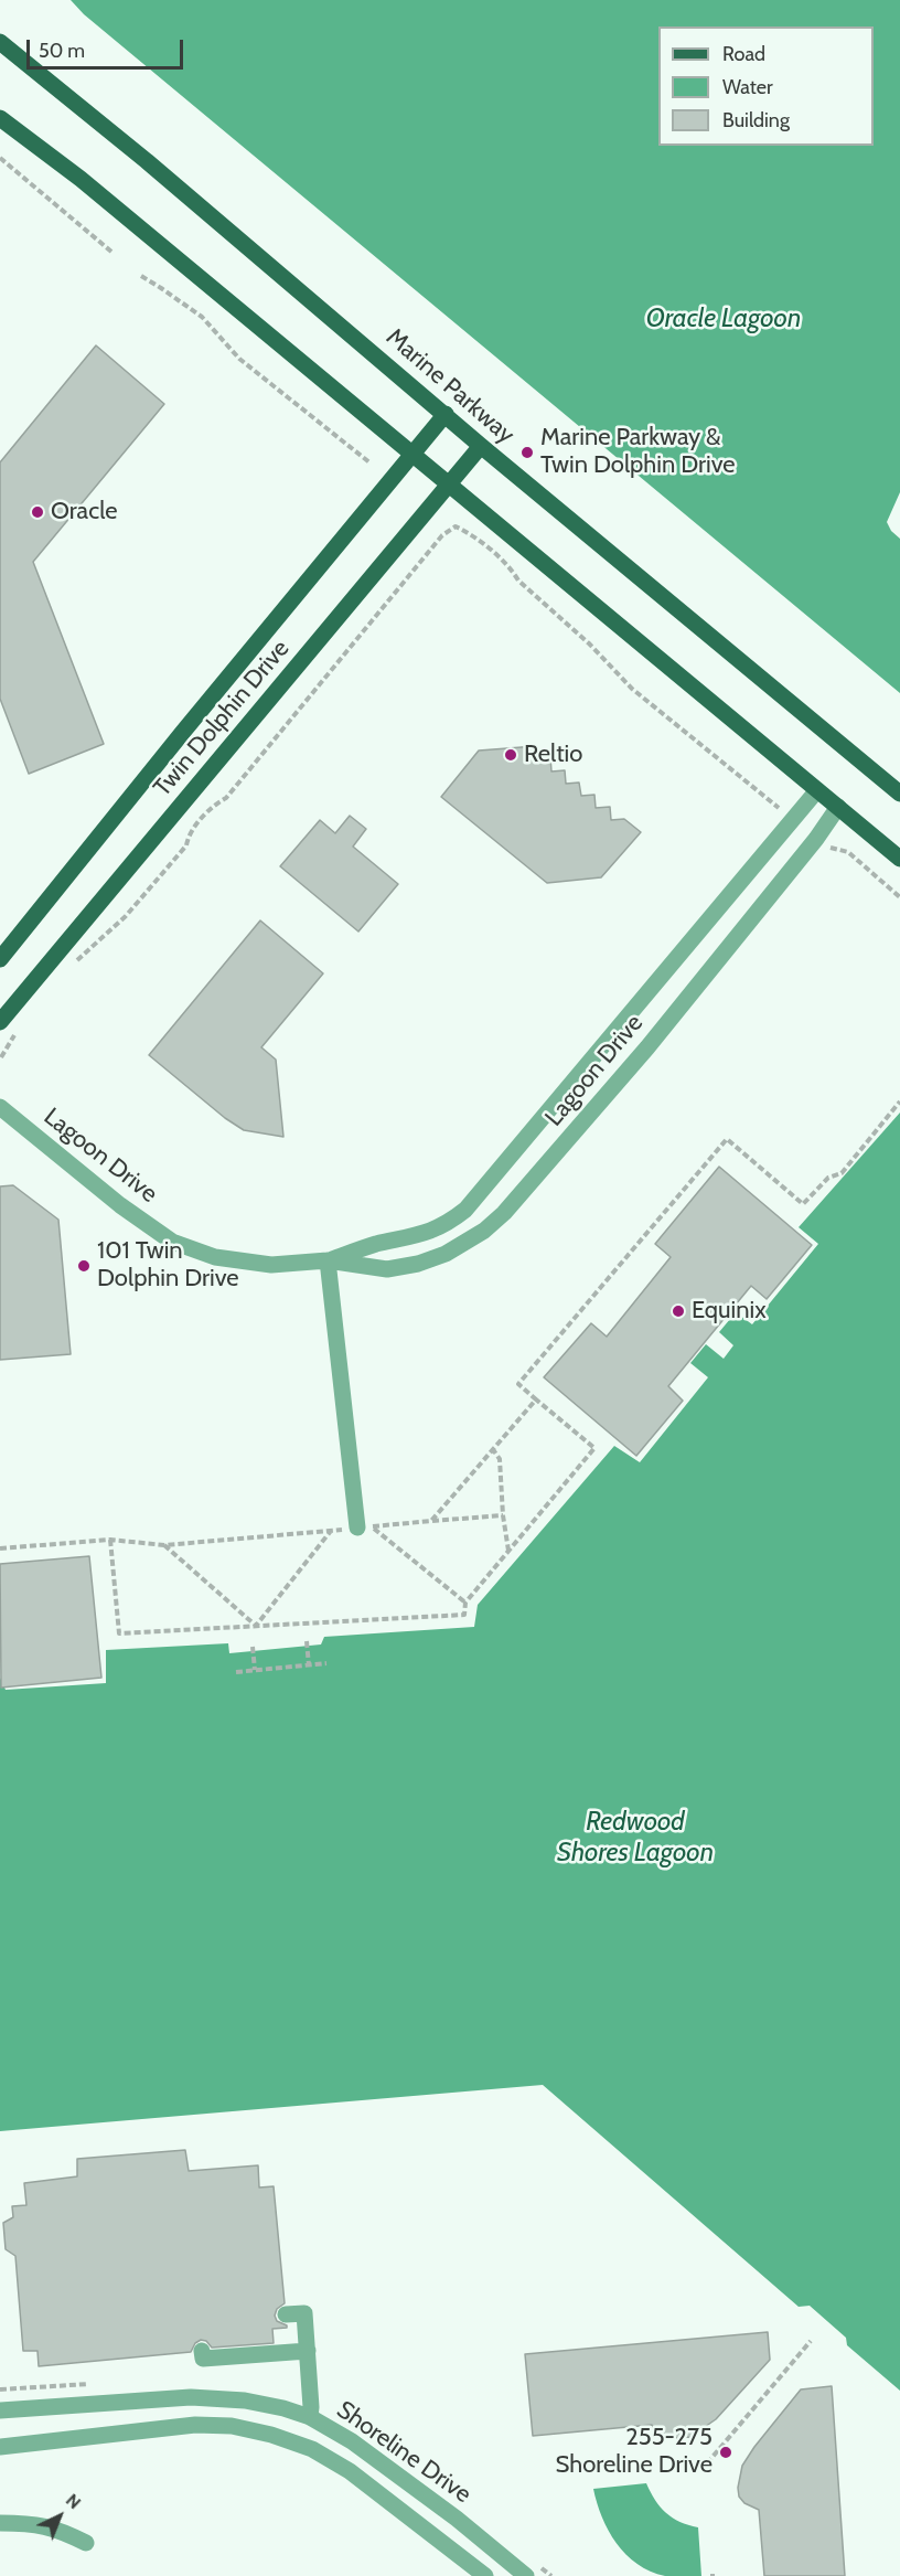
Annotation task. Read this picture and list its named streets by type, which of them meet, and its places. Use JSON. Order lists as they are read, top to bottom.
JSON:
{
  "streets": {
    "main road": ["Marine Parkway", "Twin Dolphin Drive"],
    "street": ["Lagoon Drive", "Shoreline Drive"]
  },
  "crossings": [
    ["Marine Parkway", "Twin Dolphin Drive"]
  ],
  "water": ["Oracle Lagoon", "Redwood Shores Lagoon"],
  "places": [
    "Marine Parkway & Twin Dolphin Drive",
    "Oracle",
    "Reltio",
    "101 Twin Dolphin Drive",
    "Equinix",
    "255-275 Shoreline Drive"
  ],
  "legend": ["Road", "Water", "Building"],
  "scale_bar": "50 m",
  "north": "top right"
}
